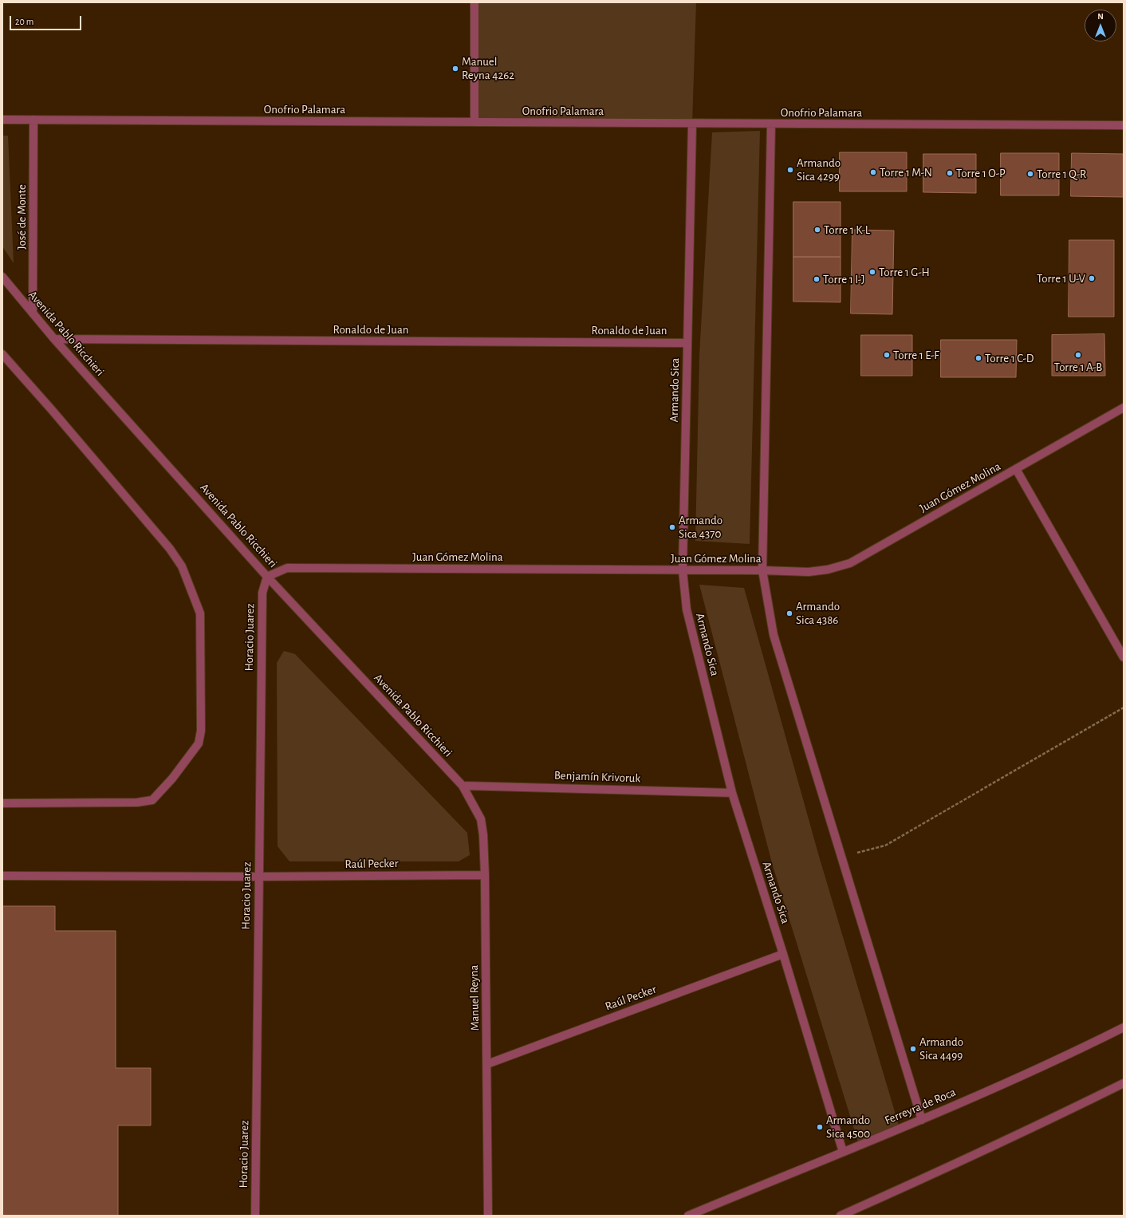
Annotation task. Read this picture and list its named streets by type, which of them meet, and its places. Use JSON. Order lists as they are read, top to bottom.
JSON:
{
  "streets": {
    "street": [
      "Onofrio Palamara",
      "José de Monte",
      "Ronaldo de Juan",
      "Avenida Pablo Ricchieri",
      "Armando Sica",
      "Juan Gómez Molina",
      "Horacio Juarez",
      "Benjamín Krivoruk",
      "Raúl Pecker",
      "Manuel Reyna",
      "Ferreyra de Roca"
    ]
  },
  "crossings": [
    ["Onofrio Palamara", "José de Monte"],
    ["Onofrio Palamara", "Armando Sica"],
    ["José de Monte", "Avenida Pablo Ricchieri"],
    ["Ronaldo de Juan", "Avenida Pablo Ricchieri"],
    ["Ronaldo de Juan", "Armando Sica"],
    ["Avenida Pablo Ricchieri", "Juan Gómez Molina"],
    ["Avenida Pablo Ricchieri", "Horacio Juarez"],
    ["Avenida Pablo Ricchieri", "Benjamín Krivoruk"],
    ["Avenida Pablo Ricchieri", "Manuel Reyna"],
    ["Armando Sica", "Juan Gómez Molina"],
    ["Armando Sica", "Benjamín Krivoruk"],
    ["Armando Sica", "Raúl Pecker"],
    ["Armando Sica", "Ferreyra de Roca"],
    ["Juan Gómez Molina", "Horacio Juarez"],
    ["Horacio Juarez", "Raúl Pecker"],
    ["Benjamín Krivoruk", "Manuel Reyna"],
    ["Raúl Pecker", "Manuel Reyna"]
  ],
  "places": [
    "Manuel Reyna 4262",
    "Armando Sica 4299",
    "Torre 1 M-N",
    "Torre 1 O-P",
    "Torre 1 Q-R",
    "Torre 1 K-L",
    "Torre 1 G-H",
    "Torre 1 U-V",
    "Torre 1 I-J",
    "Torre 1 E-F",
    "Torre 1 A-B",
    "Torre 1 C-D",
    "Armando Sica 4370",
    "Armando Sica 4386",
    "Armando Sica 4499",
    "Armando Sica 4500"
  ],
  "scale_bar": "20 m",
  "north": "top"
}
